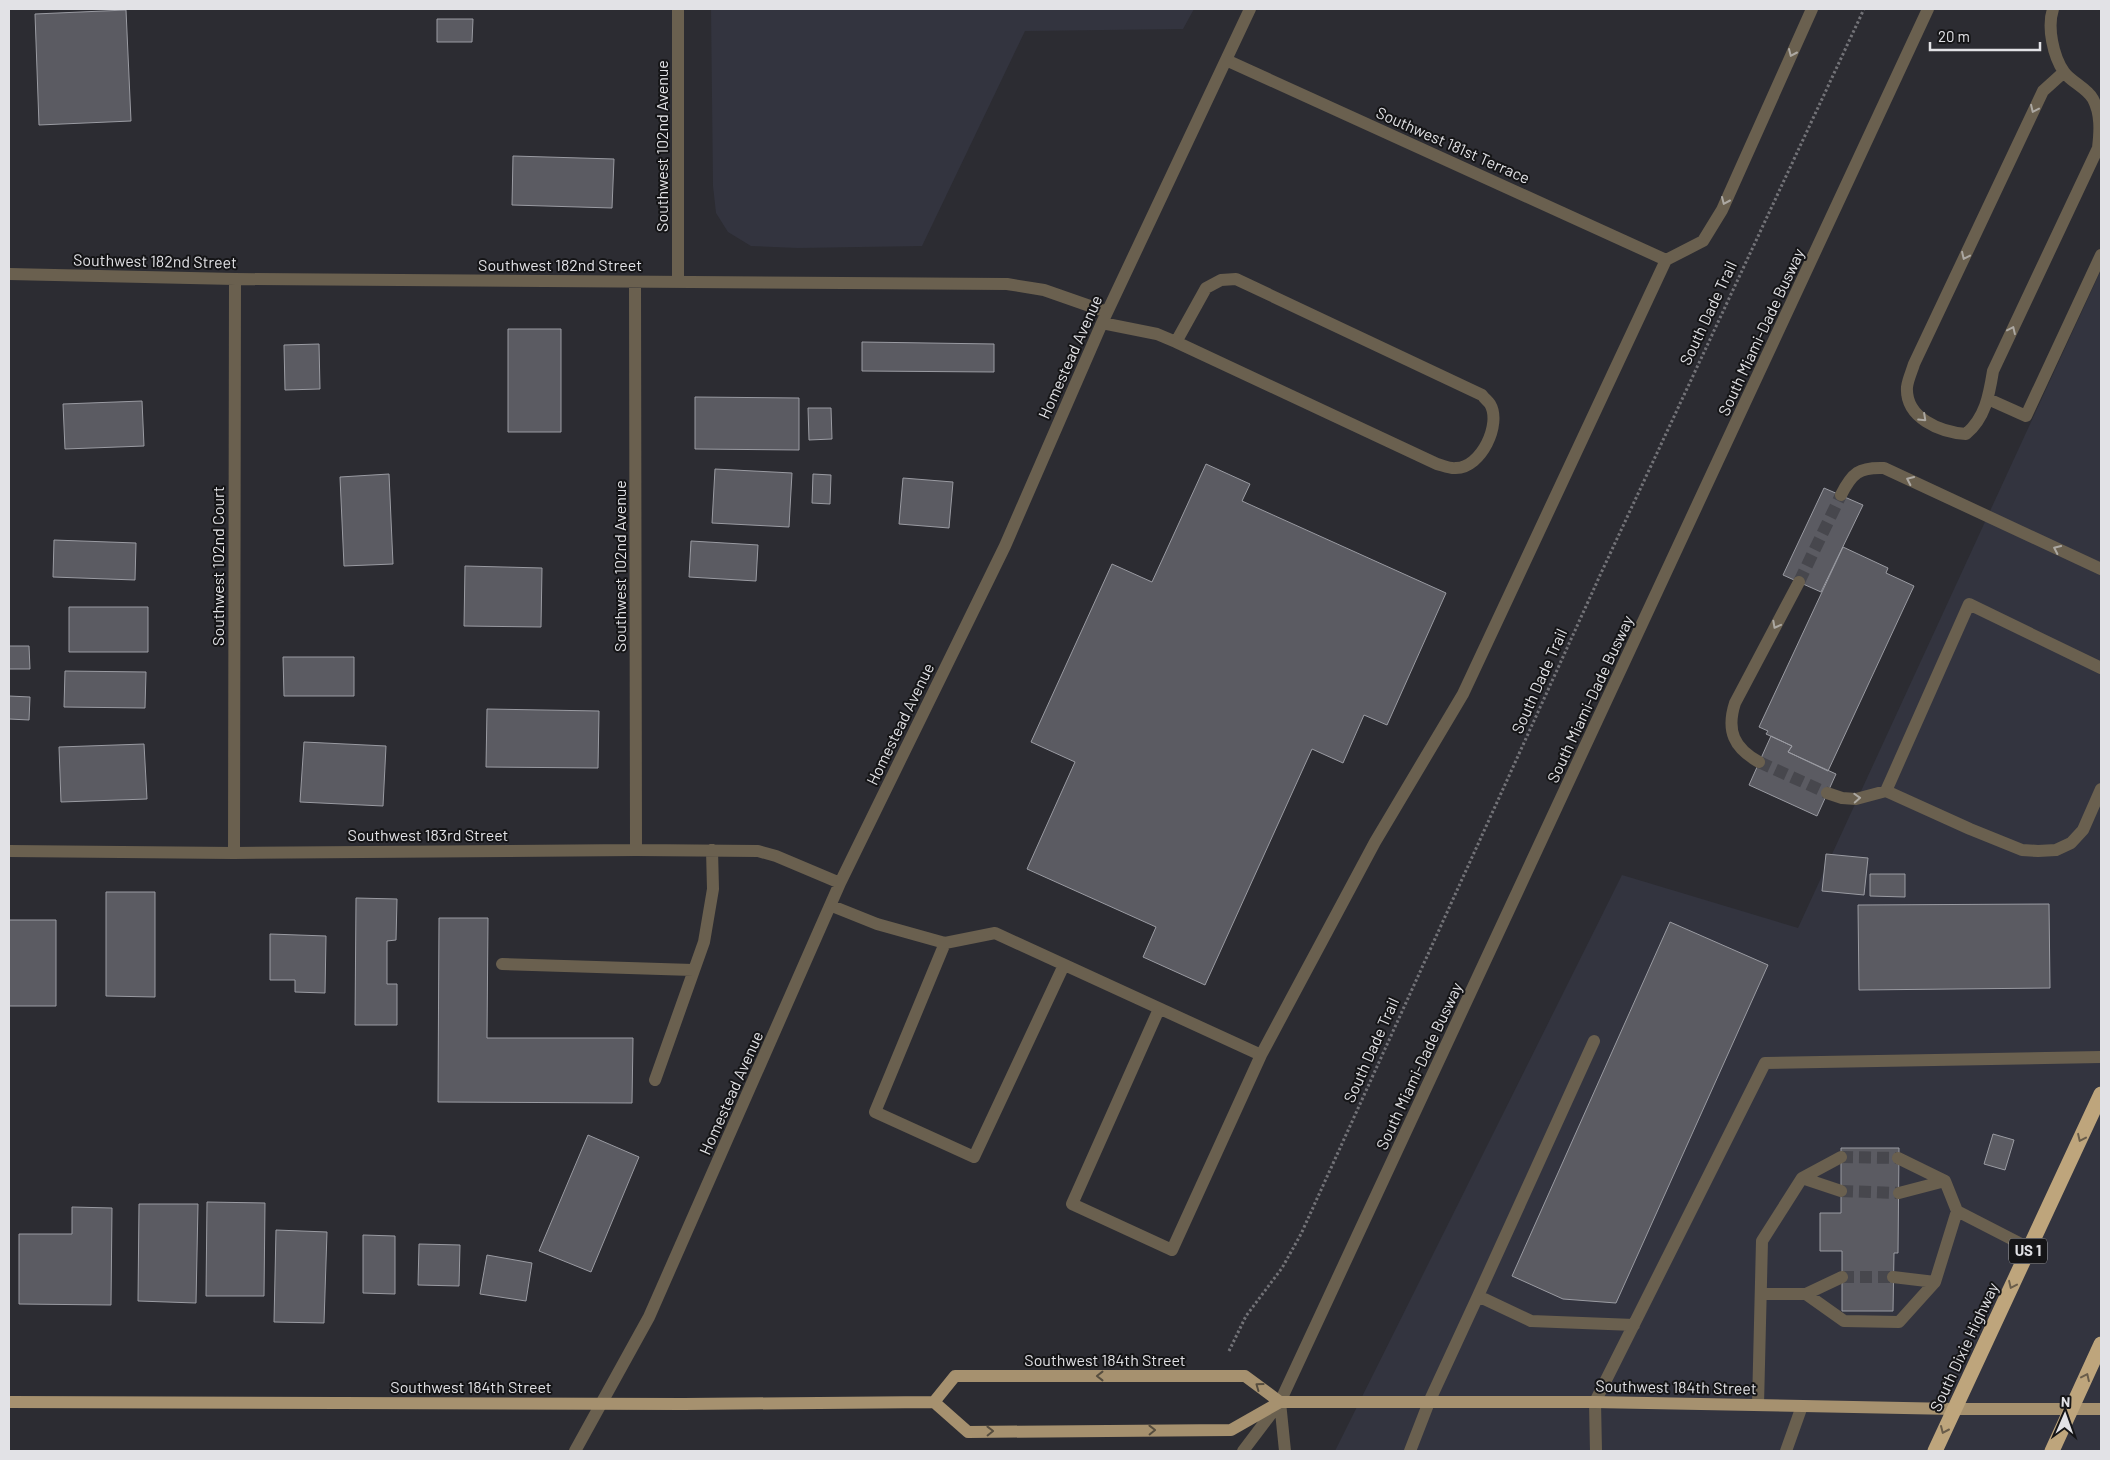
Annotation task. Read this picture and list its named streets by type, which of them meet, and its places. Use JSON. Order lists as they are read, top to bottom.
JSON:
{
  "streets": {
    "highway": ["US 1", "South Dixie Highway"],
    "main road": ["Southwest 184th Street"],
    "street": [
      "Southwest 181st Terrace",
      "Southwest 102nd Avenue",
      "Southwest 182nd Street",
      "South Miami-Dade Busway",
      "Homestead Avenue",
      "Southwest 102nd Court",
      "Southwest 183rd Street"
    ],
    "path": ["South Dade Trail"]
  },
  "crossings": [
    ["Southwest 181st Terrace", "Homestead Avenue"],
    ["Southwest 102nd Avenue", "Southwest 182nd Street"],
    ["Southwest 102nd Avenue", "Southwest 183rd Street"],
    ["Southwest 182nd Street", "Homestead Avenue"],
    ["Southwest 182nd Street", "Southwest 102nd Court"],
    ["South Miami-Dade Busway", "Southwest 184th Street"],
    ["Homestead Avenue", "Southwest 183rd Street"],
    ["Homestead Avenue", "Southwest 184th Street"],
    ["Southwest 102nd Court", "Southwest 183rd Street"],
    ["South Dixie Highway", "Southwest 184th Street"]
  ],
  "one_way": ["South Dixie Highway"],
  "scale_bar": "20 m",
  "north": "top"
}
